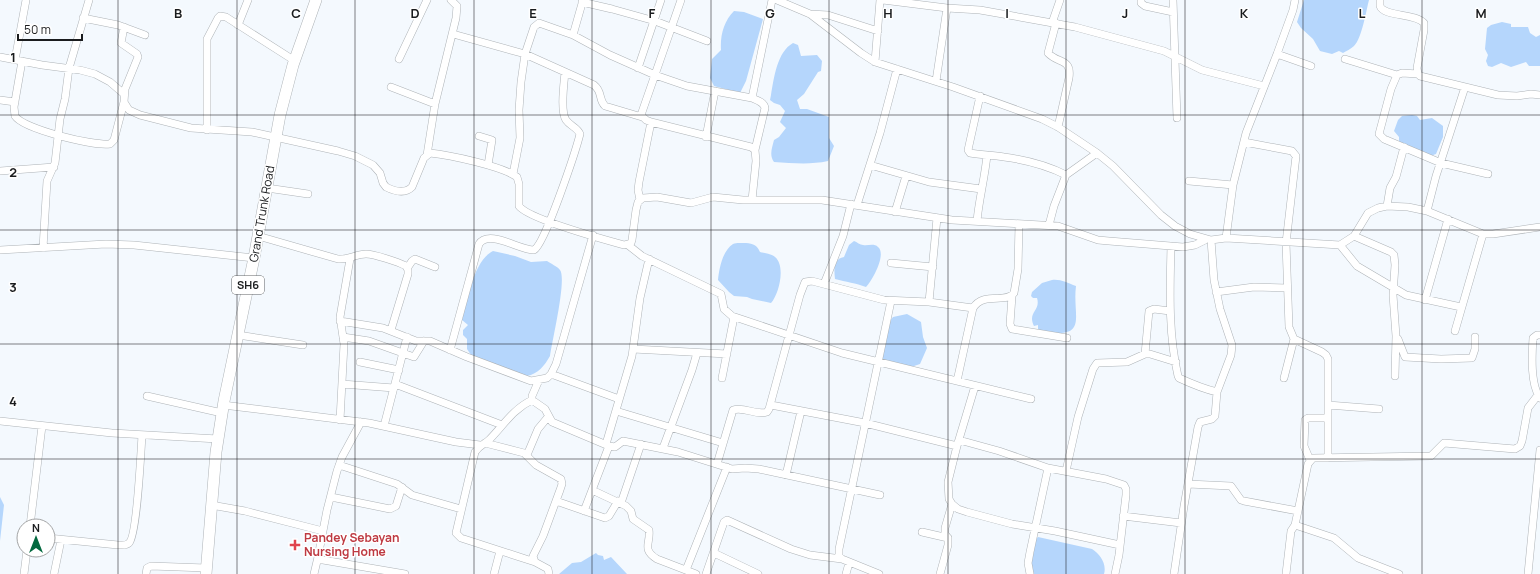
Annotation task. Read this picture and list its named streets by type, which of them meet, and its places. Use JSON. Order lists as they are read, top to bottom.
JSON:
{
  "streets": {
    "main road": ["Grand Trunk Road", "SH6"]
  },
  "places": {
    "health": ["Pandey Sebayan Nursing Home"]
  },
  "scale_bar": "50 m",
  "north": "top",
  "grid": {
    "columns": [
      "B",
      "C",
      "D",
      "E",
      "F",
      "G",
      "H",
      "I",
      "J",
      "K",
      "L",
      "M"
    ],
    "rows": [
      "1",
      "2",
      "3",
      "4"
    ]
  }
}
